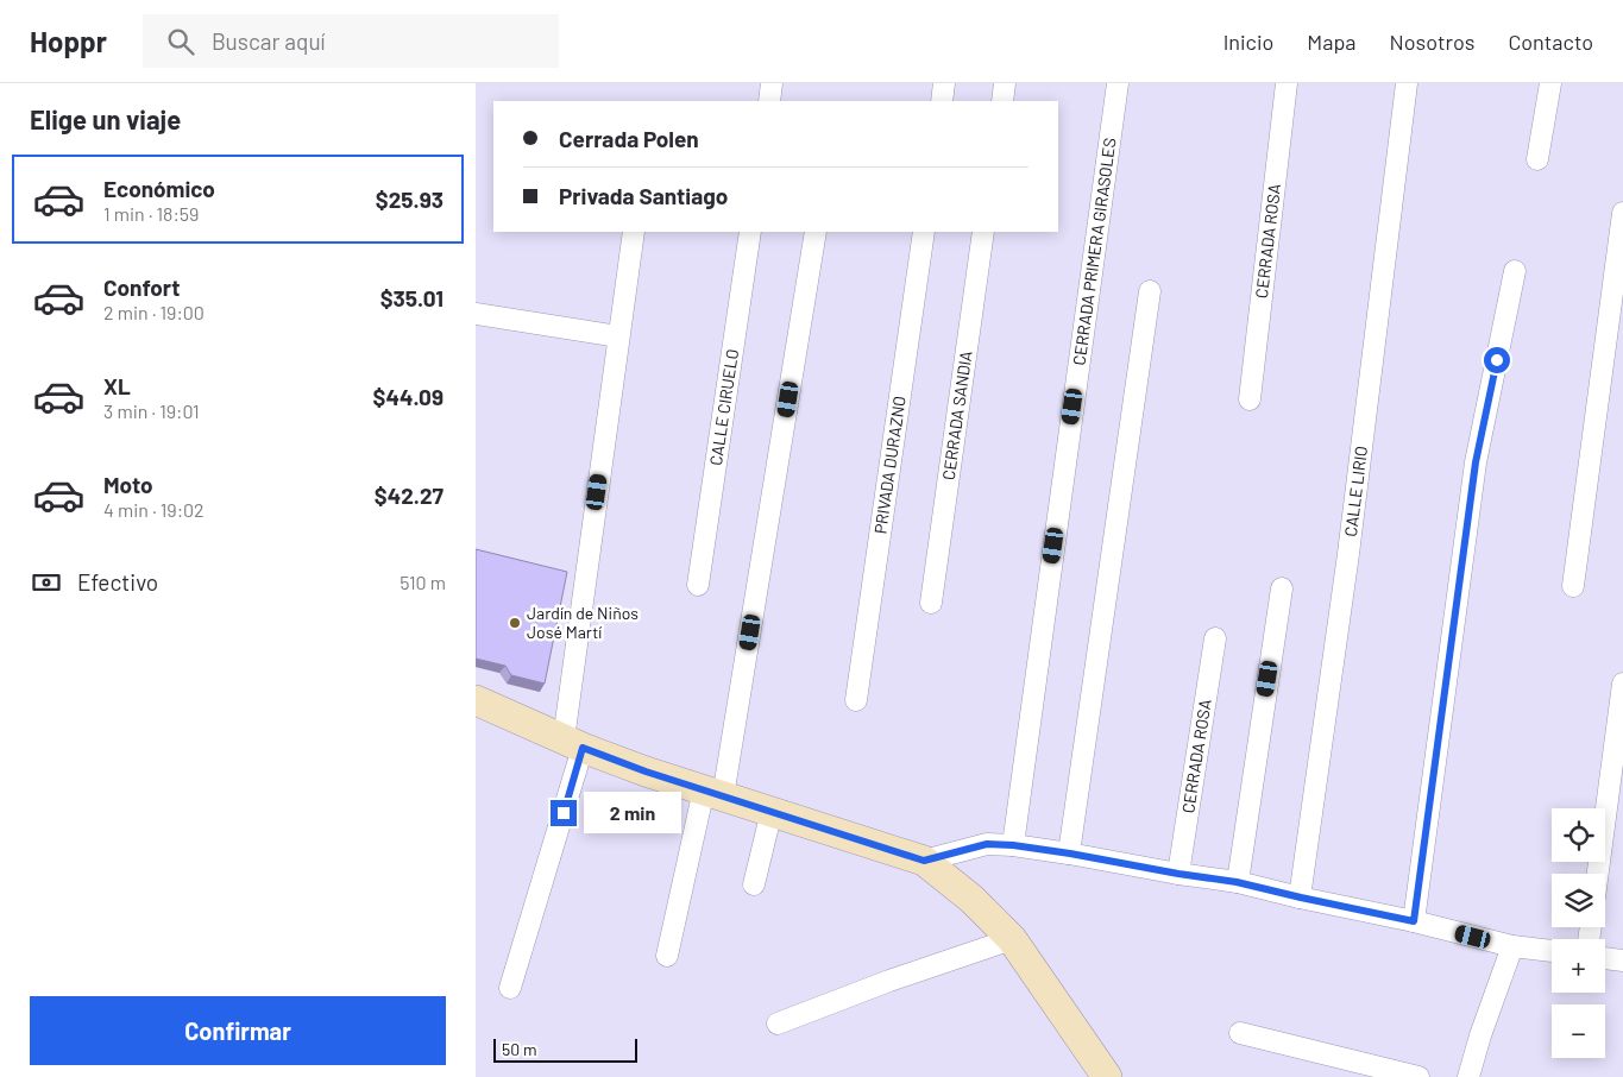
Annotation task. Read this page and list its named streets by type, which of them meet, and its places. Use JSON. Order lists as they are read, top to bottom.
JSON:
{
  "streets": {
    "street": [
      "CERRADA ROSA",
      "CERRADA PRIMERA GIRASOLES",
      "CALLE CIRUELO",
      "CERRADA SANDIA",
      "PRIVADA DURAZNO",
      "CALLE LIRIO"
    ]
  },
  "places": ["Jardín de Niños José Martí"],
  "scale_bar": "50 m",
  "page": {
    "header": "Hoppr",
    "search": "Buscar aquí",
    "nav": [
      "Inicio",
      "Mapa",
      "Nosotros",
      "Contacto"
    ],
    "heading": "Elige un viaje",
    "banner": ["Cerrada Polen", "Privada Santiago"],
    "list": [
      {
        "name": "Económico",
        "note": "1 min · 18:59",
        "value": "$25.93"
      },
      {
        "name": "Confort",
        "note": "2 min · 19:00",
        "value": "$35.01"
      },
      {
        "name": "XL",
        "note": "3 min · 19:01",
        "value": "$44.09"
      },
      {
        "name": "Moto",
        "note": "4 min · 19:02",
        "value": "$42.27"
      }
    ],
    "pay": ["Efectivo", "510 m"],
    "bubble": "2 min",
    "map_buttons": ["+", "−"],
    "buttons": "Confirmar",
    "scale": "50 m"
  }
}
